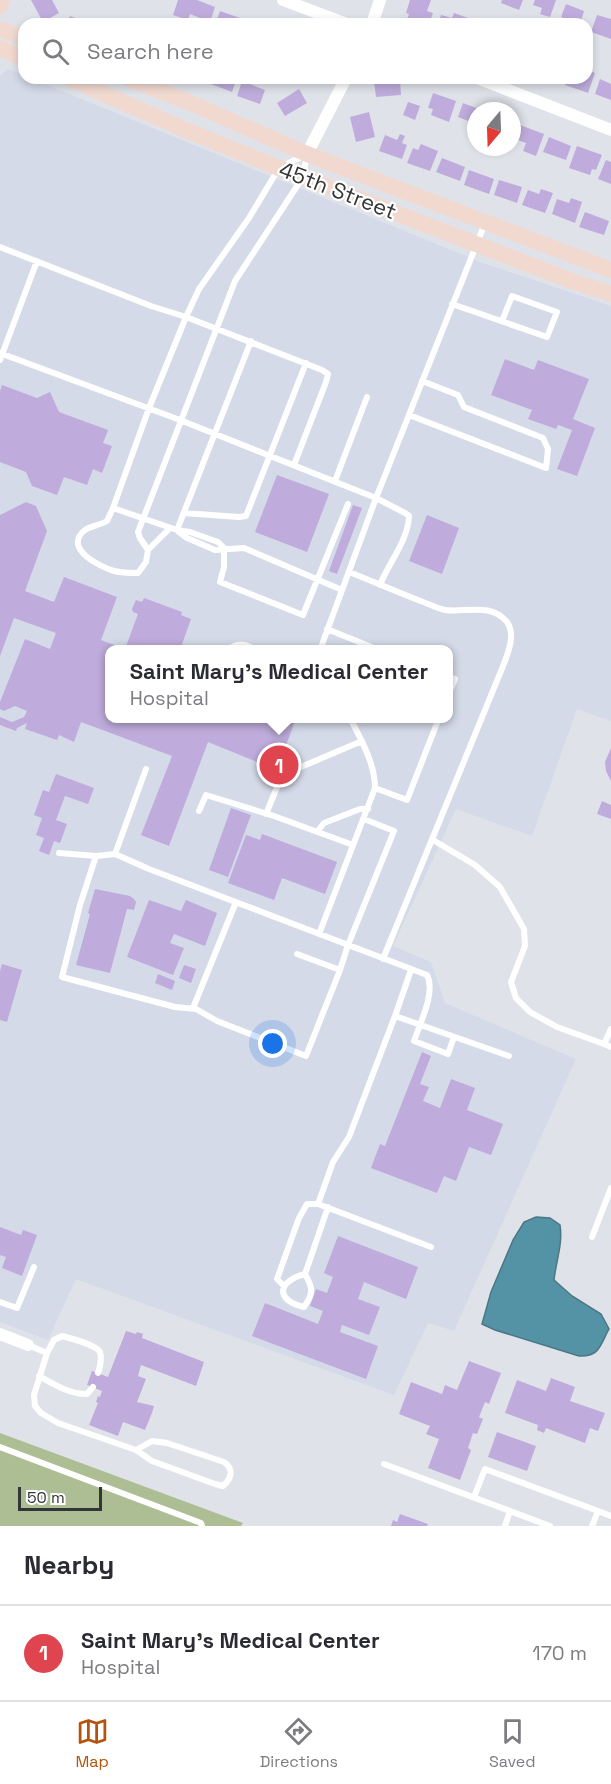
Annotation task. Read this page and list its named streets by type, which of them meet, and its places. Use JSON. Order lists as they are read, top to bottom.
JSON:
{
  "streets": {
    "main road": ["45th Street"]
  },
  "scale_bar": "50 m",
  "north": "bottom",
  "page": {
    "search": "Search here",
    "popup": ["Saint Mary's Medical Center", "Hospital"],
    "pins": "1",
    "scale": "50 m",
    "heading": "Nearby",
    "list": [
      {
        "mark": "1",
        "name": "Saint Mary's Medical Center",
        "note": "Hospital",
        "value": "170 m"
      }
    ],
    "nav": ["Map", "Directions", "Saved"]
  }
}
